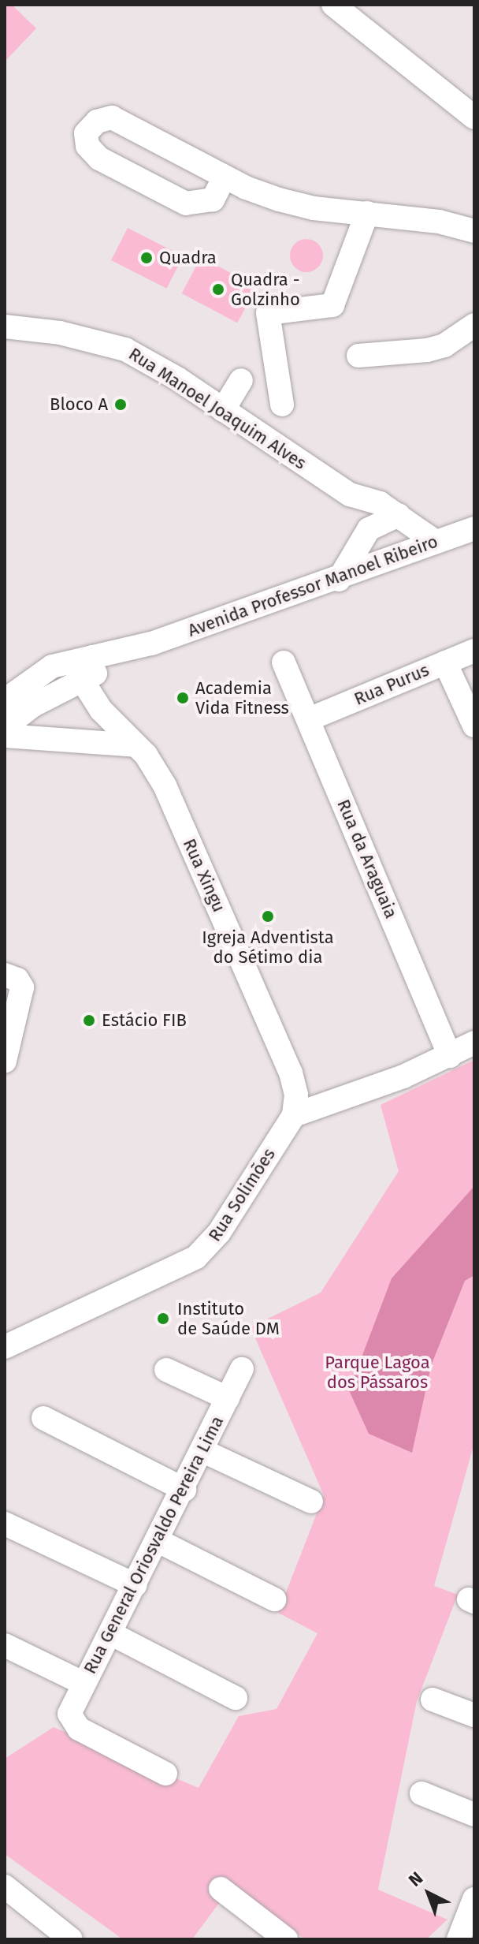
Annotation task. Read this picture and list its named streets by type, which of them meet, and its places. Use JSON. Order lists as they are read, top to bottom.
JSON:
{
  "streets": {
    "street": [
      "Rua Manoel Joaquim Alves",
      "Avenida Professor Manoel Ribeiro",
      "Rua Purus",
      "Rua da Araguaia",
      "Rua Xingu",
      "Rua Solimões",
      "Rua General Oriosvaldo Pereira Lima"
    ]
  },
  "crossings": [
    ["Rua Manoel Joaquim Alves", "Avenida Professor Manoel Ribeiro"],
    ["Avenida Professor Manoel Ribeiro", "Rua Xingu"],
    ["Rua Purus", "Rua da Araguaia"],
    ["Rua Xingu", "Rua Solimões"]
  ],
  "parks": ["Parque Lagoa dos Pássaros"],
  "places": [
    "Quadra",
    "Quadra - Golzinho",
    "Bloco A",
    "Academia Vida Fitness",
    "Igreja Adventista do Sétimo dia",
    "Estácio FIB",
    "Instituto de Saúde DM"
  ],
  "north": "top left"
}
